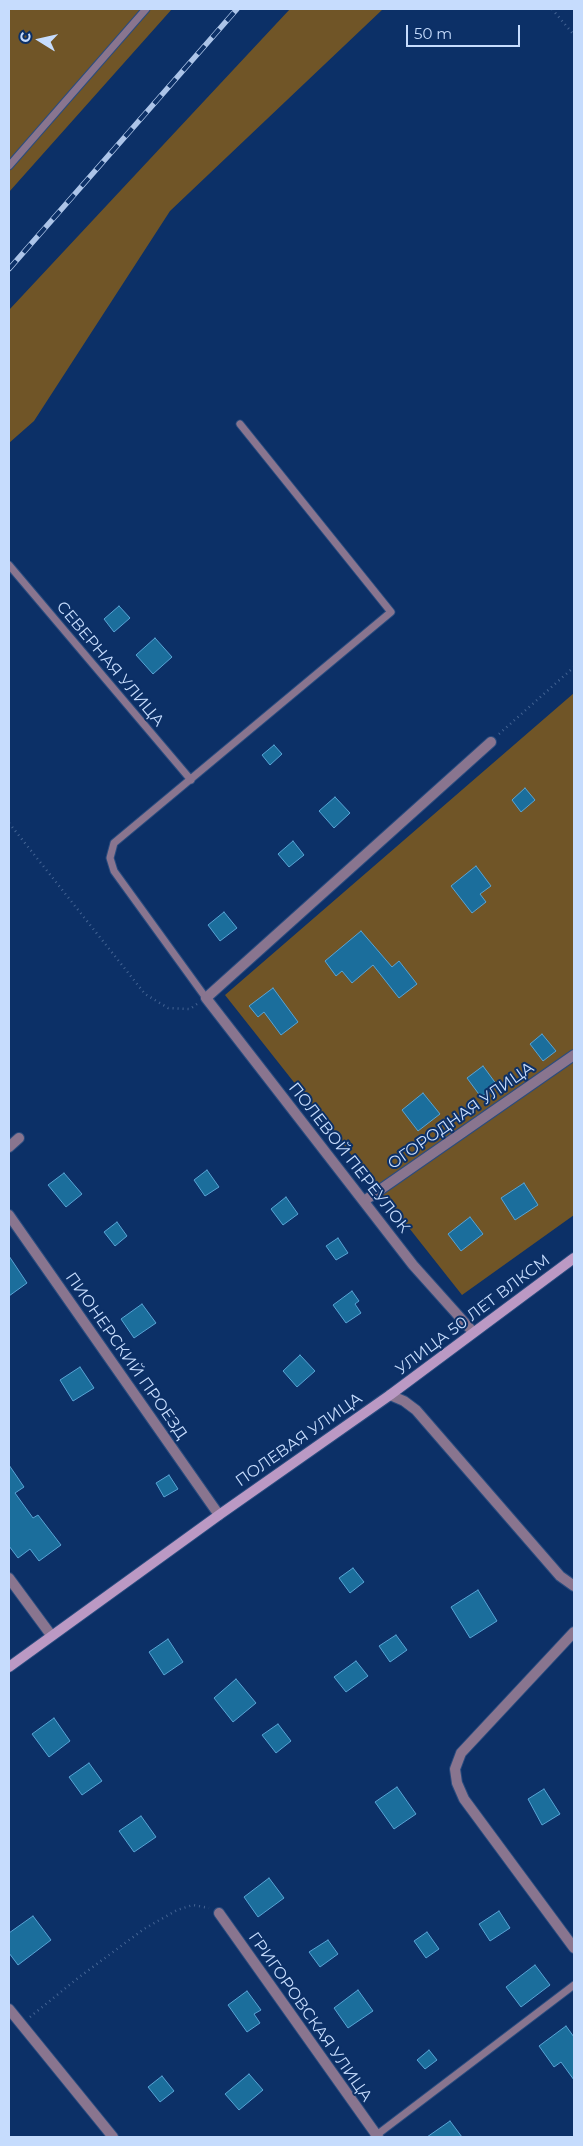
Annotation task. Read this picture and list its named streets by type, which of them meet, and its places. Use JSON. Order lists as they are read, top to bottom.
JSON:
{
  "streets": {
    "street": [
      "ОГОРОДНАЯ УЛИЦА",
      "ПОЛЕВОЙ ПЕРЕУЛОК",
      "УЛИЦА 50 ЛЕТ ВЛКСМ",
      "ПИОНЕРСКИЙ ПРОЕЗД",
      "ПОЛЕВАЯ УЛИЦА",
      "ГРИГОРОВСКАЯ УЛИЦА"
    ],
    "lane": ["СЕВЕРНАЯ УЛИЦА"]
  },
  "crossings": [
    ["ОГОРОДНАЯ УЛИЦА", "ПОЛЕВОЙ ПЕРЕУЛОК"],
    ["ПОЛЕВОЙ ПЕРЕУЛОК", "УЛИЦА 50 ЛЕТ ВЛКСМ"],
    ["УЛИЦА 50 ЛЕТ ВЛКСМ", "ПОЛЕВАЯ УЛИЦА"],
    ["ПИОНЕРСКИЙ ПРОЕЗД", "ПОЛЕВАЯ УЛИЦА"]
  ],
  "scale_bar": "50 m",
  "north": "left"
}
